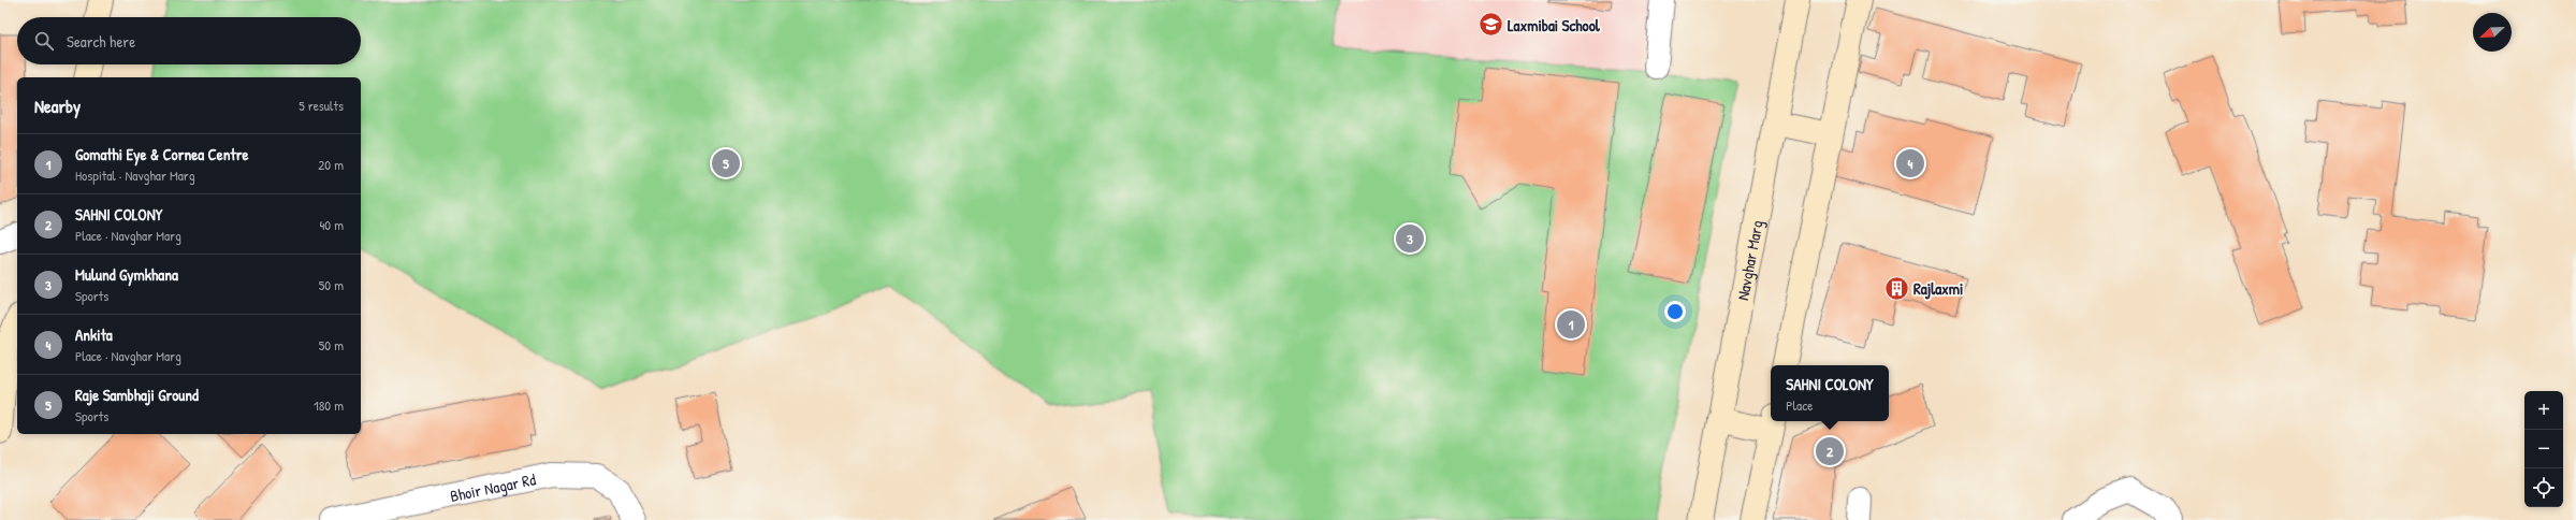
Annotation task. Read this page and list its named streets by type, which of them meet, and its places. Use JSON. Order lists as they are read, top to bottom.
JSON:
{
  "streets": {
    "main road": ["Navghar Marg"],
    "street": ["Bhoir Nagar Rd"]
  },
  "places": {
    "school or university": ["Laxmibai School"],
    "building": ["Rajlaxmi"]
  },
  "north": "bottom left",
  "page": {
    "search": "Search here",
    "heading": ["Nearby", "5 results"],
    "list": [
      {
        "mark": "1",
        "name": "Gomathi Eye & Cornea Centre",
        "note": "Hospital · Navghar Marg",
        "value": "20 m"
      },
      {
        "mark": "2",
        "name": "SAHNI COLONY",
        "note": "Place · Navghar Marg",
        "value": "40 m"
      },
      {
        "mark": "3",
        "name": "Mulund Gymkhana",
        "note": "Sports",
        "value": "50 m"
      },
      {
        "mark": "4",
        "name": "Ankita",
        "note": "Place · Navghar Marg",
        "value": "50 m"
      },
      {
        "mark": "5",
        "name": "Raje Sambhaji Ground",
        "note": "Sports",
        "value": "180 m"
      }
    ],
    "pins": [
      "4",
      "5",
      "3",
      "1",
      "2"
    ],
    "popup": ["SAHNI COLONY", "Place"],
    "map_buttons": ["+", "−"]
  }
}
